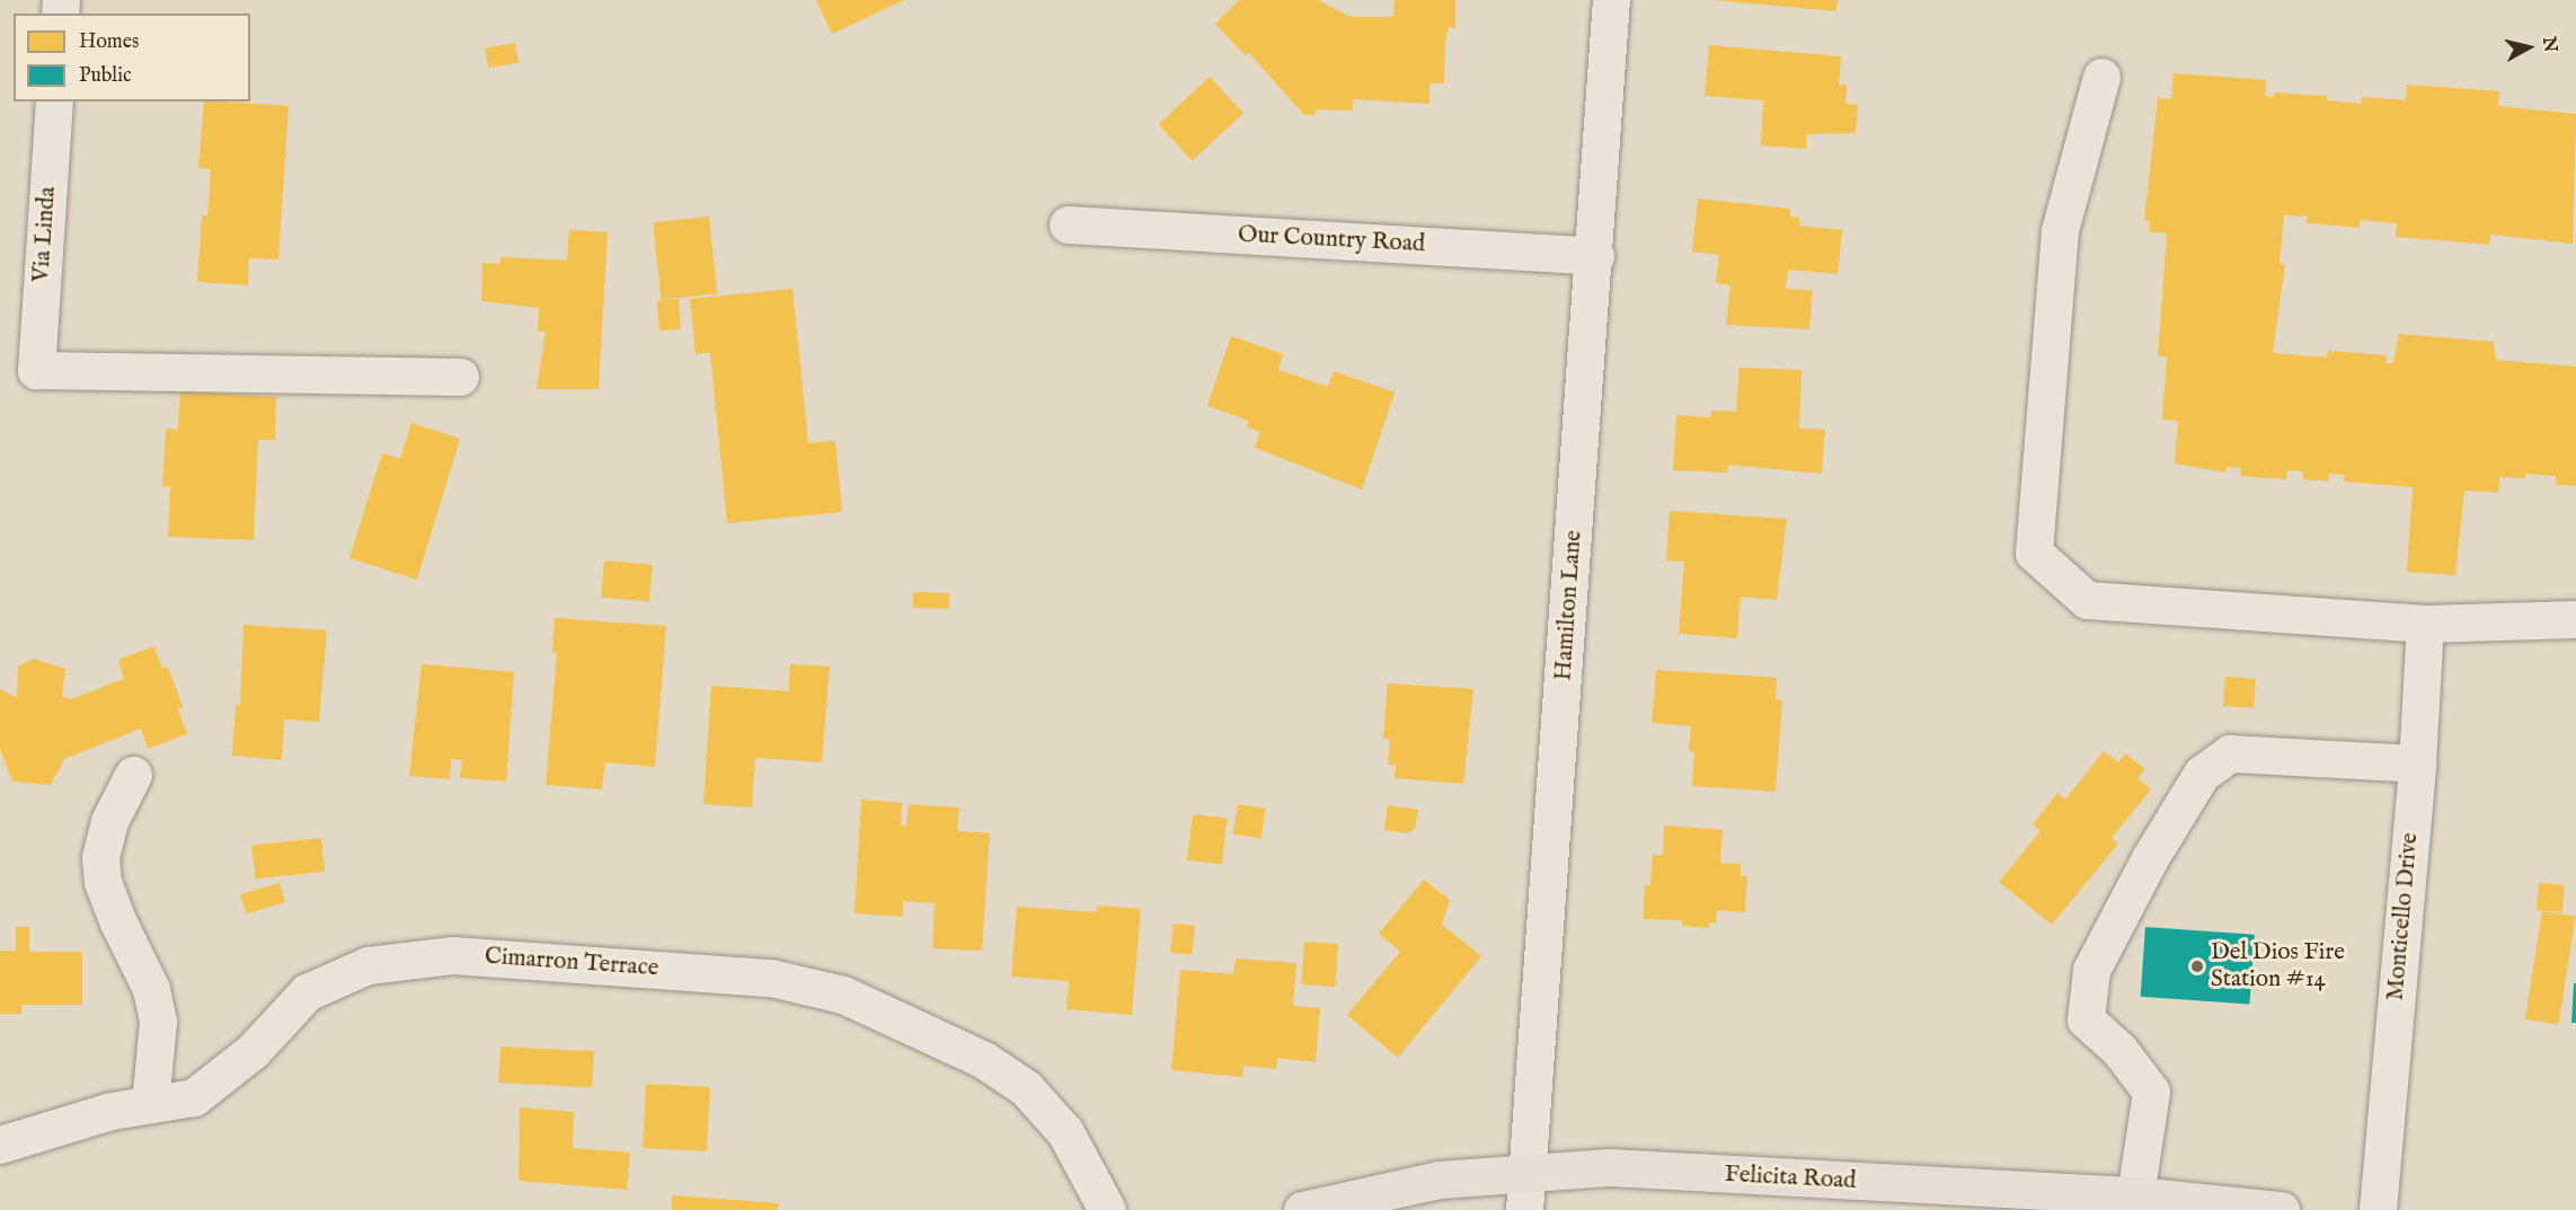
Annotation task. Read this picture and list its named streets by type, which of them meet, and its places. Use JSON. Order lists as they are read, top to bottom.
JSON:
{
  "streets": {
    "main road": ["Felicita Road"],
    "street": [
      "Via Linda",
      "Our Country Road",
      "Hamilton Lane",
      "Monticello Drive",
      "Cimarron Terrace"
    ]
  },
  "crossings": [
    ["Our Country Road", "Hamilton Lane"],
    ["Hamilton Lane", "Felicita Road"]
  ],
  "places": ["Del Dios Fire Station #14"],
  "legend": ["Homes", "Public"],
  "north": "right"
}
